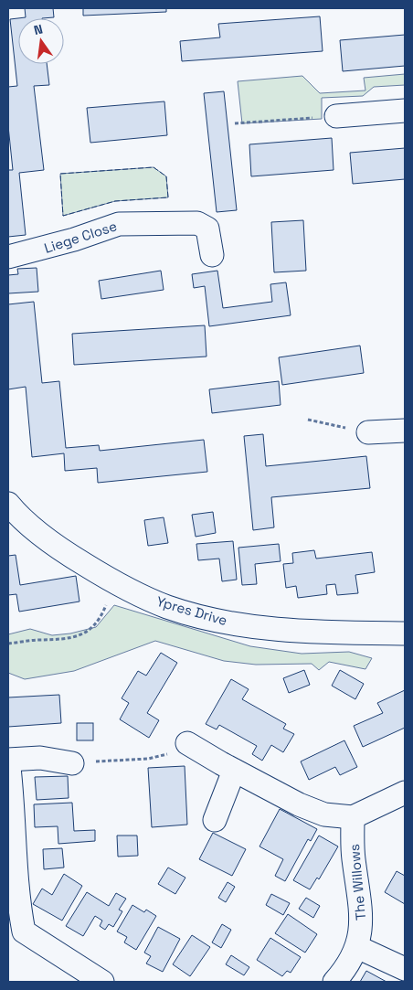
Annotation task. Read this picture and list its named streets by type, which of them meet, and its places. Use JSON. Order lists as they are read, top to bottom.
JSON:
{
  "streets": {
    "street": ["Liege Close", "Ypres Drive", "The Willows"]
  },
  "north": "top"
}
